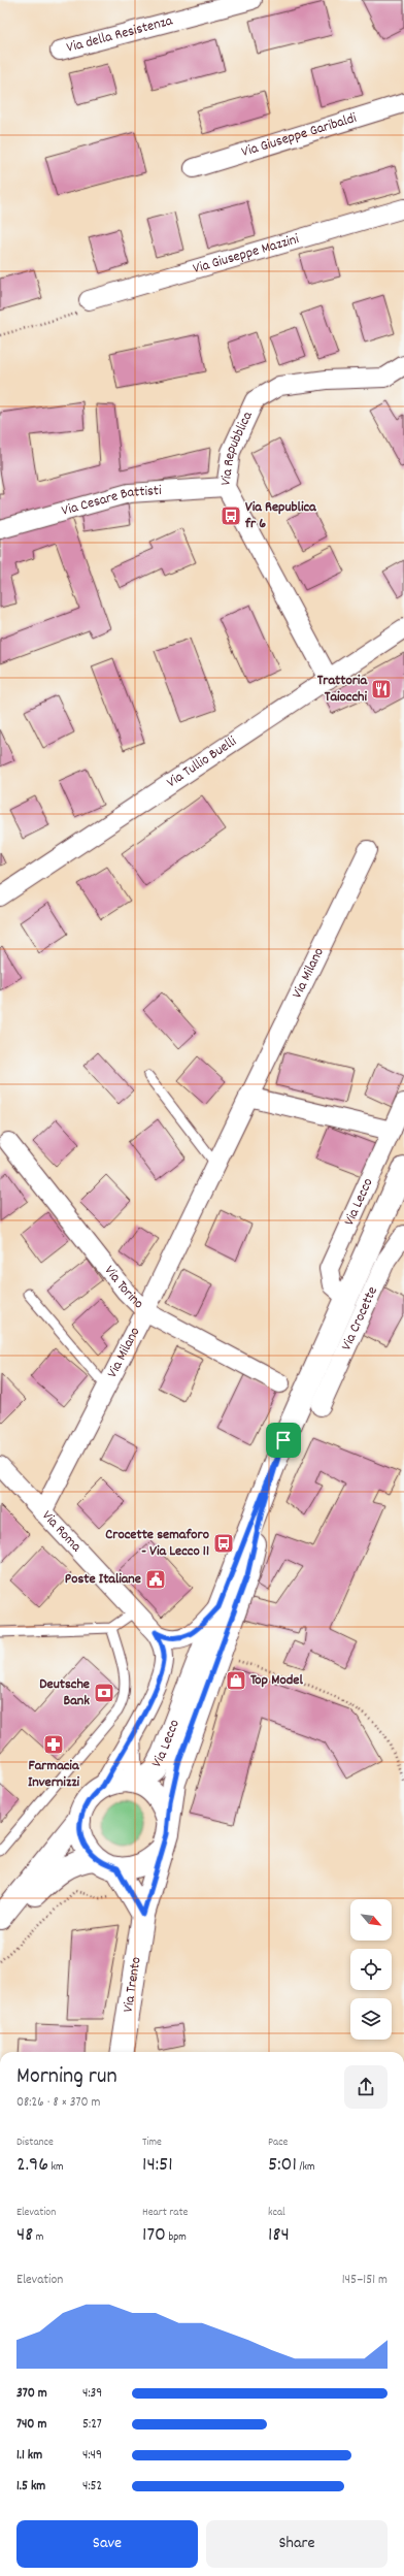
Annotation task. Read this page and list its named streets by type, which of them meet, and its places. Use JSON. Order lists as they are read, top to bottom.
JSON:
{
  "streets": {
    "main road": ["Via Lecco", "Via Roma", "Via Trento"],
    "street": [
      "Via della Resistenza",
      "Via Giuseppe Garibaldi",
      "Via Giuseppe Mazzini",
      "Via Repubblica",
      "Via Cesare Battisti",
      "Via Tullio Buelli",
      "Via Milano",
      "Via Torino",
      "Via Crocette"
    ]
  },
  "crossings": [
    ["Via Repubblica", "Via Cesare Battisti"],
    ["Via Repubblica", "Via Tullio Buelli"],
    ["Via Milano", "Via Torino"],
    ["Via Milano", "Via Roma"],
    ["Via Lecco", "Via Roma"],
    ["Via Lecco", "Via Trento"],
    ["Via Roma", "Via Trento"]
  ],
  "places": {
    "bus stop": ["Via Republica fr 6", "Crocette semaforo - Via Lecco 11"],
    "restaurant": ["Trattoria Taiocchi"],
    "public building": ["Poste Italiane"],
    "shop": ["Top Model"],
    "bank": ["Deutsche Bank"],
    "pharmacy": ["Farmacia Invernizzi"]
  },
  "north": "bottom right",
  "page": {
    "heading": ["Morning run", "08:26 · 8 × 370 m"],
    "stats": [
      ["Distance", "2.96 km"],
      ["Time", "14:51"],
      ["Pace", "5:01 /km"],
      ["Elevation", "48 m"],
      ["Heart rate", "170 bpm"],
      ["kcal", "184"]
    ],
    "chart": ["Elevation", "145–151 m"],
    "list": [
      {
        "name": "370 m",
        "note": "4:39"
      },
      {
        "name": "740 m",
        "note": "5:27"
      },
      {
        "name": "1.1 km",
        "note": "4:49"
      },
      {
        "name": "1.5 km",
        "note": "4:52"
      }
    ],
    "buttons": ["Save", "Share"]
  }
}
